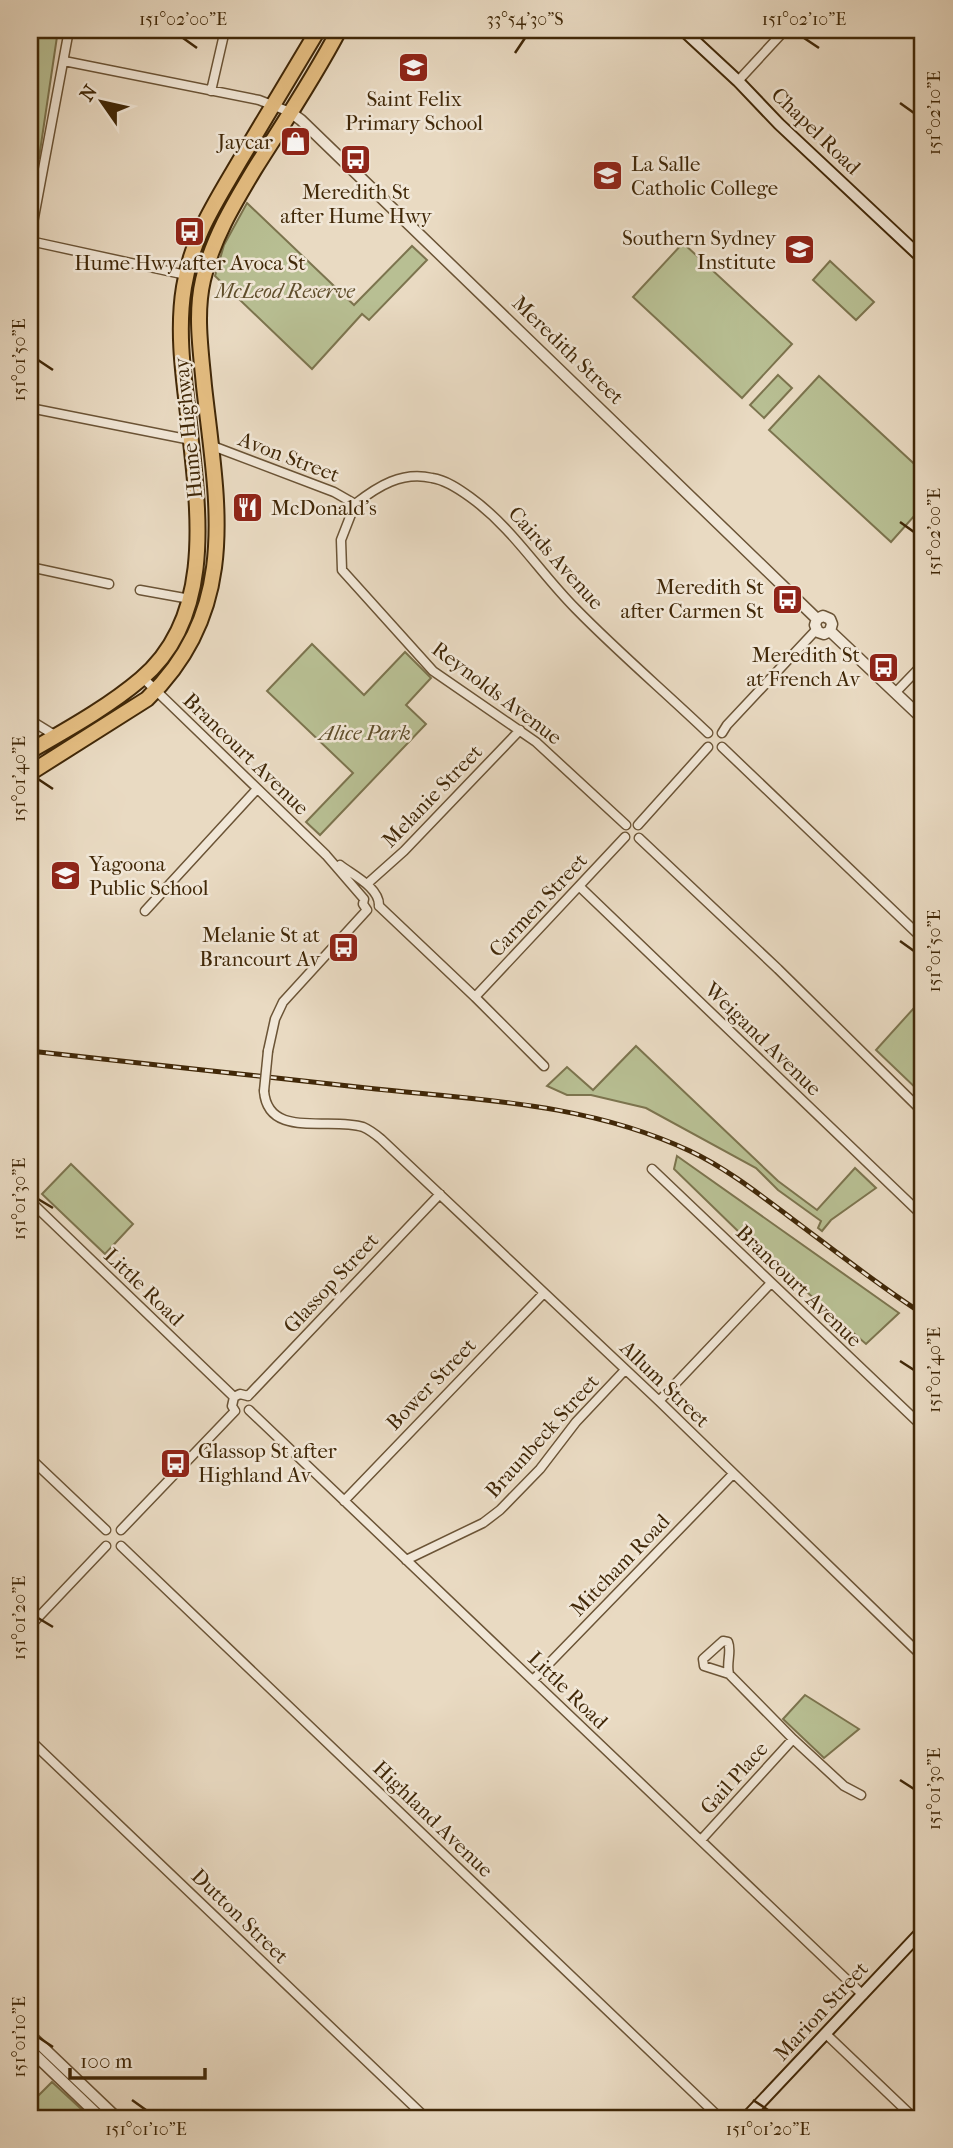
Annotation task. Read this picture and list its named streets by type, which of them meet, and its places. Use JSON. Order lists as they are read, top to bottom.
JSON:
{
  "streets": {
    "highway": ["Hume Highway"],
    "main road": ["Chapel Road", "Marion Street"],
    "street": [
      "Meredith Street",
      "Avon Street",
      "Cairds Avenue",
      "Reynolds Avenue",
      "Brancourt Avenue",
      "Melanie Street",
      "Carmen Street",
      "Weigand Avenue",
      "Glassop Street",
      "Little Road",
      "Bower Street",
      "Allum Street",
      "Braunbeck Street",
      "Mitcham Road",
      "Gail Place",
      "Highland Avenue",
      "Dutton Street"
    ]
  },
  "crossings": [
    ["Meredith Street", "Hume Highway"],
    ["Hume Highway", "Avon Street"],
    ["Hume Highway", "Brancourt Avenue"],
    ["Avon Street", "Cairds Avenue"],
    ["Avon Street", "Reynolds Avenue"],
    ["Cairds Avenue", "Reynolds Avenue"],
    ["Reynolds Avenue", "Melanie Street"],
    ["Reynolds Avenue", "Carmen Street"],
    ["Brancourt Avenue", "Melanie Street"],
    ["Brancourt Avenue", "Allum Street"],
    ["Carmen Street", "Weigand Avenue"],
    ["Glassop Street", "Little Road"],
    ["Glassop Street", "Allum Street"],
    ["Little Road", "Bower Street"],
    ["Little Road", "Braunbeck Street"],
    ["Little Road", "Mitcham Road"],
    ["Little Road", "Gail Place"],
    ["Little Road", "Marion Street"],
    ["Bower Street", "Allum Street"],
    ["Allum Street", "Braunbeck Street"],
    ["Allum Street", "Mitcham Road"]
  ],
  "parks": ["McLeod Reserve", "Alice Park"],
  "places": {
    "school or university": [
      "Saint Felix Primary School",
      "La Salle Catholic College",
      "Southern Sydney Institute",
      "Yagoona Public School"
    ],
    "shop": ["Jaycar"],
    "bus stop": [
      "Meredith St after Hume Hwy",
      "Hume Hwy after Avoca St",
      "Meredith St after Carmen St",
      "Meredith St at French Av",
      "Melanie St at Brancourt Av",
      "Glassop St after Highland Av"
    ],
    "restaurant": ["McDonald's"]
  },
  "scale_bar": "100 m",
  "north": "top left",
  "coordinates": [
    "151°02'00\"E",
    "33°54'30\"S",
    "151°02'10\"E",
    "151°01'50\"E",
    "151°01'40\"E",
    "151°01'30\"E",
    "151°01'20\"E",
    "151°01'10\"E"
  ]
}
